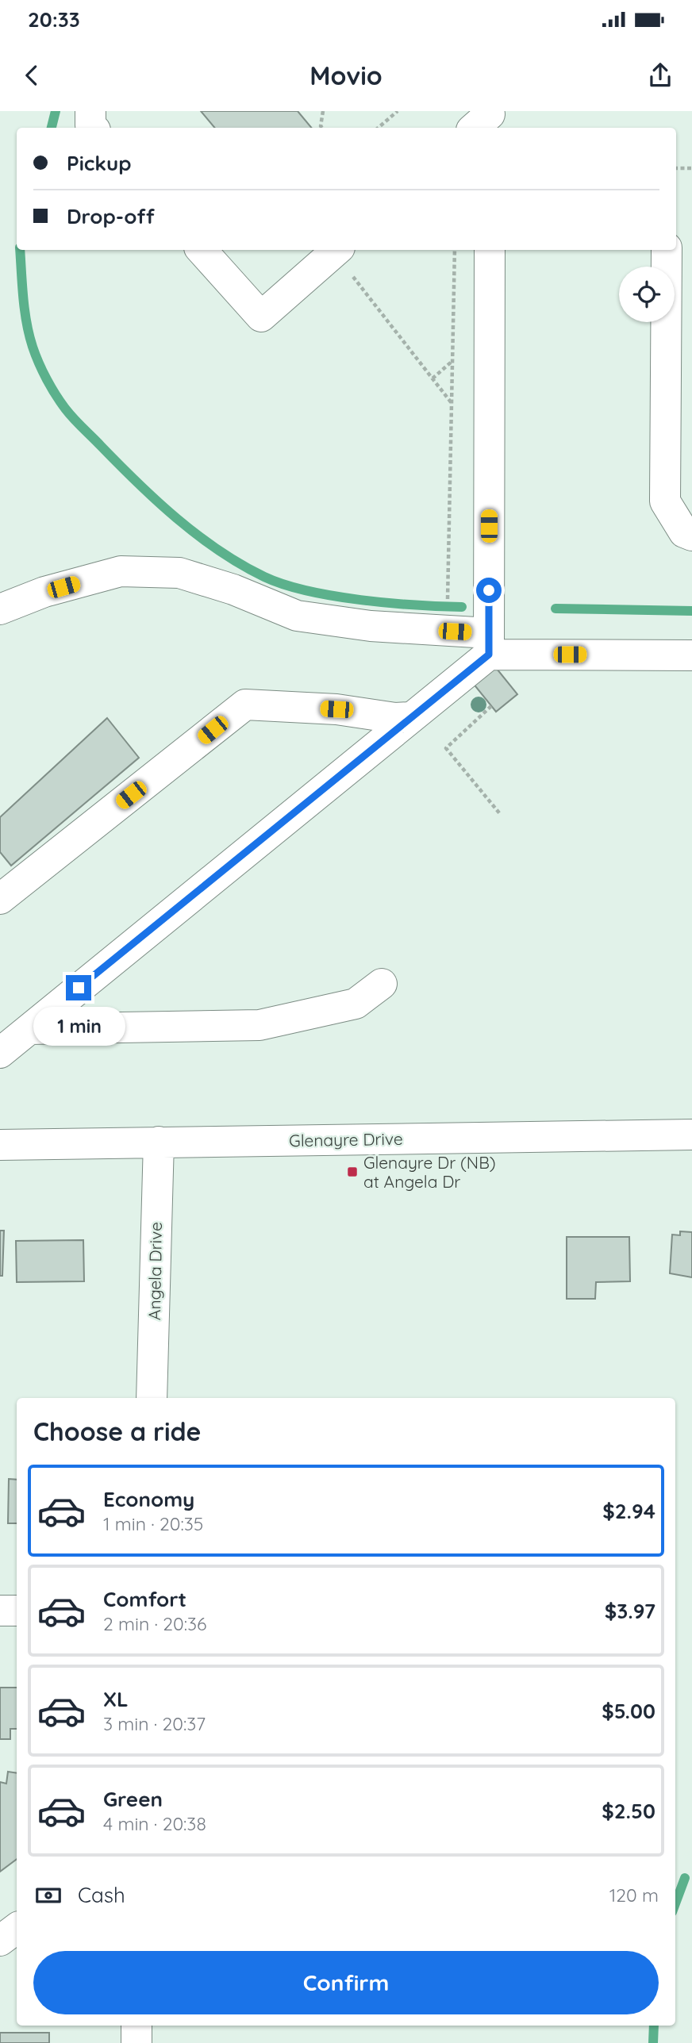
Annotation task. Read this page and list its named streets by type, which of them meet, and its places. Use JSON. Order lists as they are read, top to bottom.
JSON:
{
  "streets": {
    "street": ["Glenayre Drive", "Angela Drive"]
  },
  "crossings": [
    ["Glenayre Drive", "Angela Drive"]
  ],
  "places": {
    "transit": ["Glenayre Dr (NB) at Angela Dr"]
  },
  "page": {
    "status": "20:33",
    "header": "Movio",
    "banner": ["Pickup", "Drop-off"],
    "bubble": "1 min",
    "heading": "Choose a ride",
    "list": [
      {
        "name": "Economy",
        "note": "1 min · 20:35",
        "value": "$2.94"
      },
      {
        "name": "Comfort",
        "note": "2 min · 20:36",
        "value": "$3.97"
      },
      {
        "name": "XL",
        "note": "3 min · 20:37",
        "value": "$5.00"
      },
      {
        "name": "Green",
        "note": "4 min · 20:38",
        "value": "$2.50"
      }
    ],
    "pay": ["Cash", "120 m"],
    "buttons": "Confirm"
  }
}
